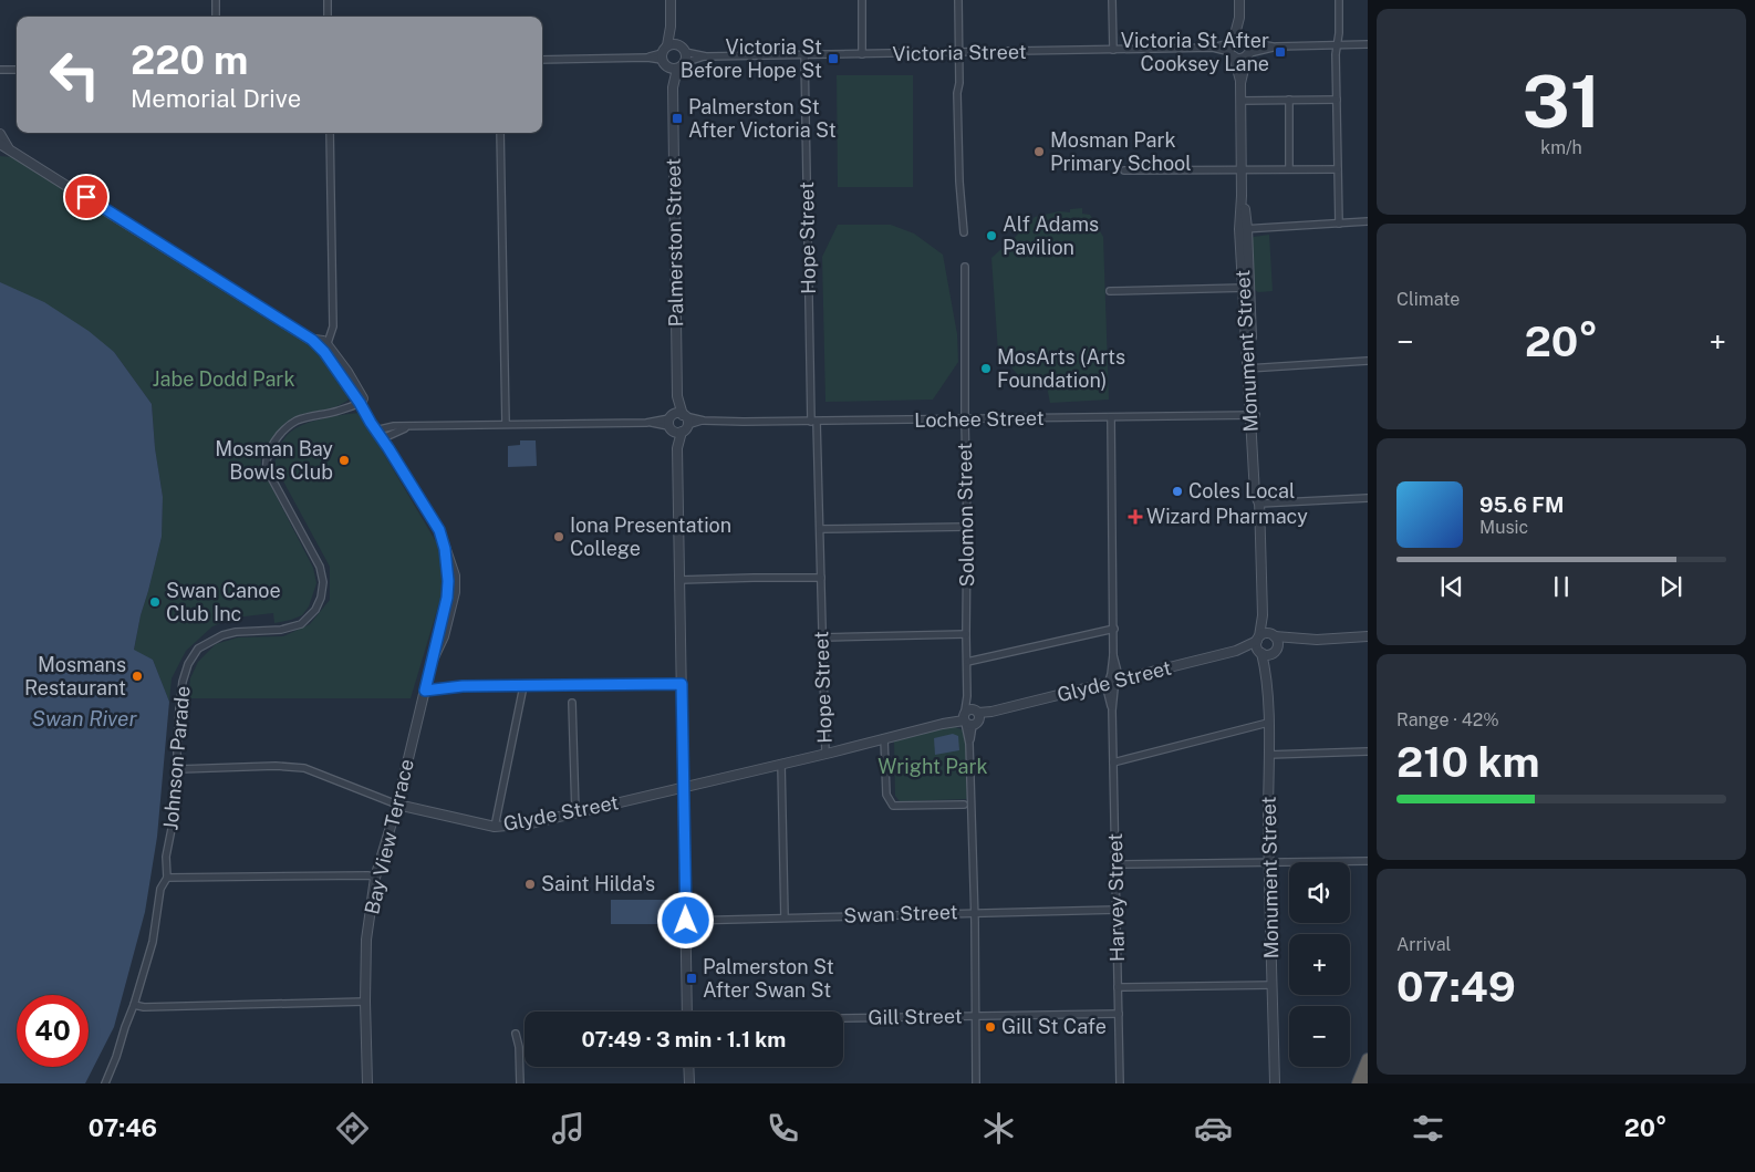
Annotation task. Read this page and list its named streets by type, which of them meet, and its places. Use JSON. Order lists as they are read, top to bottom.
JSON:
{
  "streets": {
    "street": [
      "Victoria Street",
      "Hope Street",
      "Palmerston Street",
      "Monument Street",
      "Lochee Street",
      "Solomon Street",
      "Glyde Street",
      "Johnson Parade",
      "Bay View Terrace",
      "Harvey Street",
      "Swan Street",
      "Gill Street"
    ]
  },
  "crossings": [
    ["Victoria Street", "Hope Street"],
    ["Victoria Street", "Palmerston Street"],
    ["Victoria Street", "Monument Street"],
    ["Hope Street", "Lochee Street"],
    ["Hope Street", "Glyde Street"],
    ["Palmerston Street", "Lochee Street"],
    ["Monument Street", "Lochee Street"],
    ["Monument Street", "Glyde Street"],
    ["Lochee Street", "Solomon Street"],
    ["Lochee Street", "Bay View Terrace"],
    ["Lochee Street", "Harvey Street"],
    ["Solomon Street", "Glyde Street"],
    ["Solomon Street", "Swan Street"],
    ["Solomon Street", "Gill Street"],
    ["Glyde Street", "Johnson Parade"],
    ["Glyde Street", "Bay View Terrace"],
    ["Glyde Street", "Harvey Street"],
    ["Johnson Parade", "Bay View Terrace"],
    ["Harvey Street", "Swan Street"],
    ["Harvey Street", "Gill Street"]
  ],
  "water": ["Swan River"],
  "parks": ["Jabe Dodd Park", "Wright Park"],
  "places": {
    "transit": [
      "Victoria St After Cooksey Lane",
      "Victoria St Before Hope St",
      "Palmerston St After Victoria St",
      "Palmerston St After Swan St"
    ],
    "other": [
      "Mosman Park Primary School",
      "Alf Adams Pavilion",
      "MosArts (Arts Foundation)",
      "Mosman Bay Bowls Club",
      "Coles Local",
      "Iona Presentation College",
      "Swan Canoe Club Inc",
      "Mosmans Restaurant",
      "Saint Hilda's",
      "Gill St Cafe"
    ],
    "health": ["Wizard Pharmacy"]
  },
  "page": {
    "tile": [
      ["31", "km/h"],
      "Climate",
      ["Range · 42%", "210 km"],
      ["Arrival", "07:49"]
    ],
    "turn": ["220 m", "Memorial Drive"],
    "heat": ["−", "20°", "+"],
    "song": ["95.6 FM", "Music"],
    "map_buttons": ["+", "−"],
    "limit": "40",
    "trip": "07:49 · 3 min · 1.1 km",
    "tabs": ["07:46", "20°"]
  }
}
